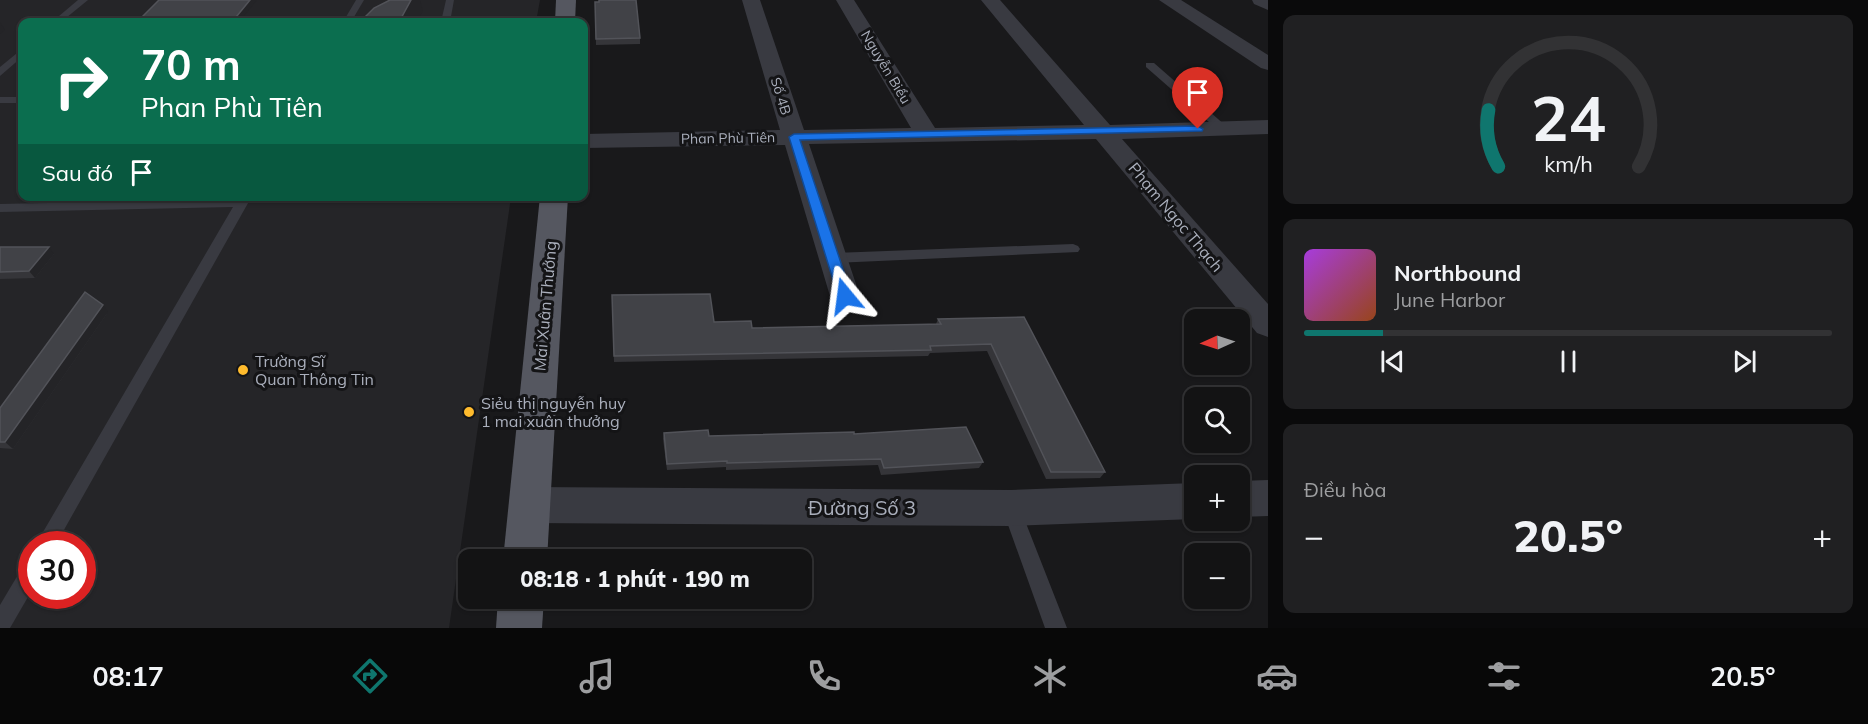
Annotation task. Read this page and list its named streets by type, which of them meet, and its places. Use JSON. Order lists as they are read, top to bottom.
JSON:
{
  "streets": {
    "main road": ["Mai Xuân Thưởng"],
    "street": [
      "Nguyễn Biểu",
      "Số 4B",
      "Phan Phù Tiên",
      "Phạm Ngọc Thạch",
      "Đường Số 3"
    ]
  },
  "crossings": [
    ["Nguyễn Biểu", "Phan Phù Tiên"],
    ["Số 4B", "Phan Phù Tiên"],
    ["Phan Phù Tiên", "Phạm Ngọc Thạch"],
    ["Mai Xuân Thưởng", "Đường Số 3"]
  ],
  "places": ["Trường Sĩ Quan Thông Tin", "Siẻu thị nguyễn huy 1 mai xuân thưởng"],
  "north": "left",
  "page": {
    "turn": ["70 m", "Phan Phù Tiên"],
    "then": "Sau đó",
    "song": ["Northbound", "June Harbor"],
    "map_buttons": ["+", "−"],
    "tile": "Điều hòa",
    "heat": ["−", "20.5°", "+"],
    "limit": "30",
    "trip": "08:18 · 1 phút · 190 m",
    "tabs": ["08:17", "20.5°"],
    "gauge": ["24", "km/h"]
  }
}
